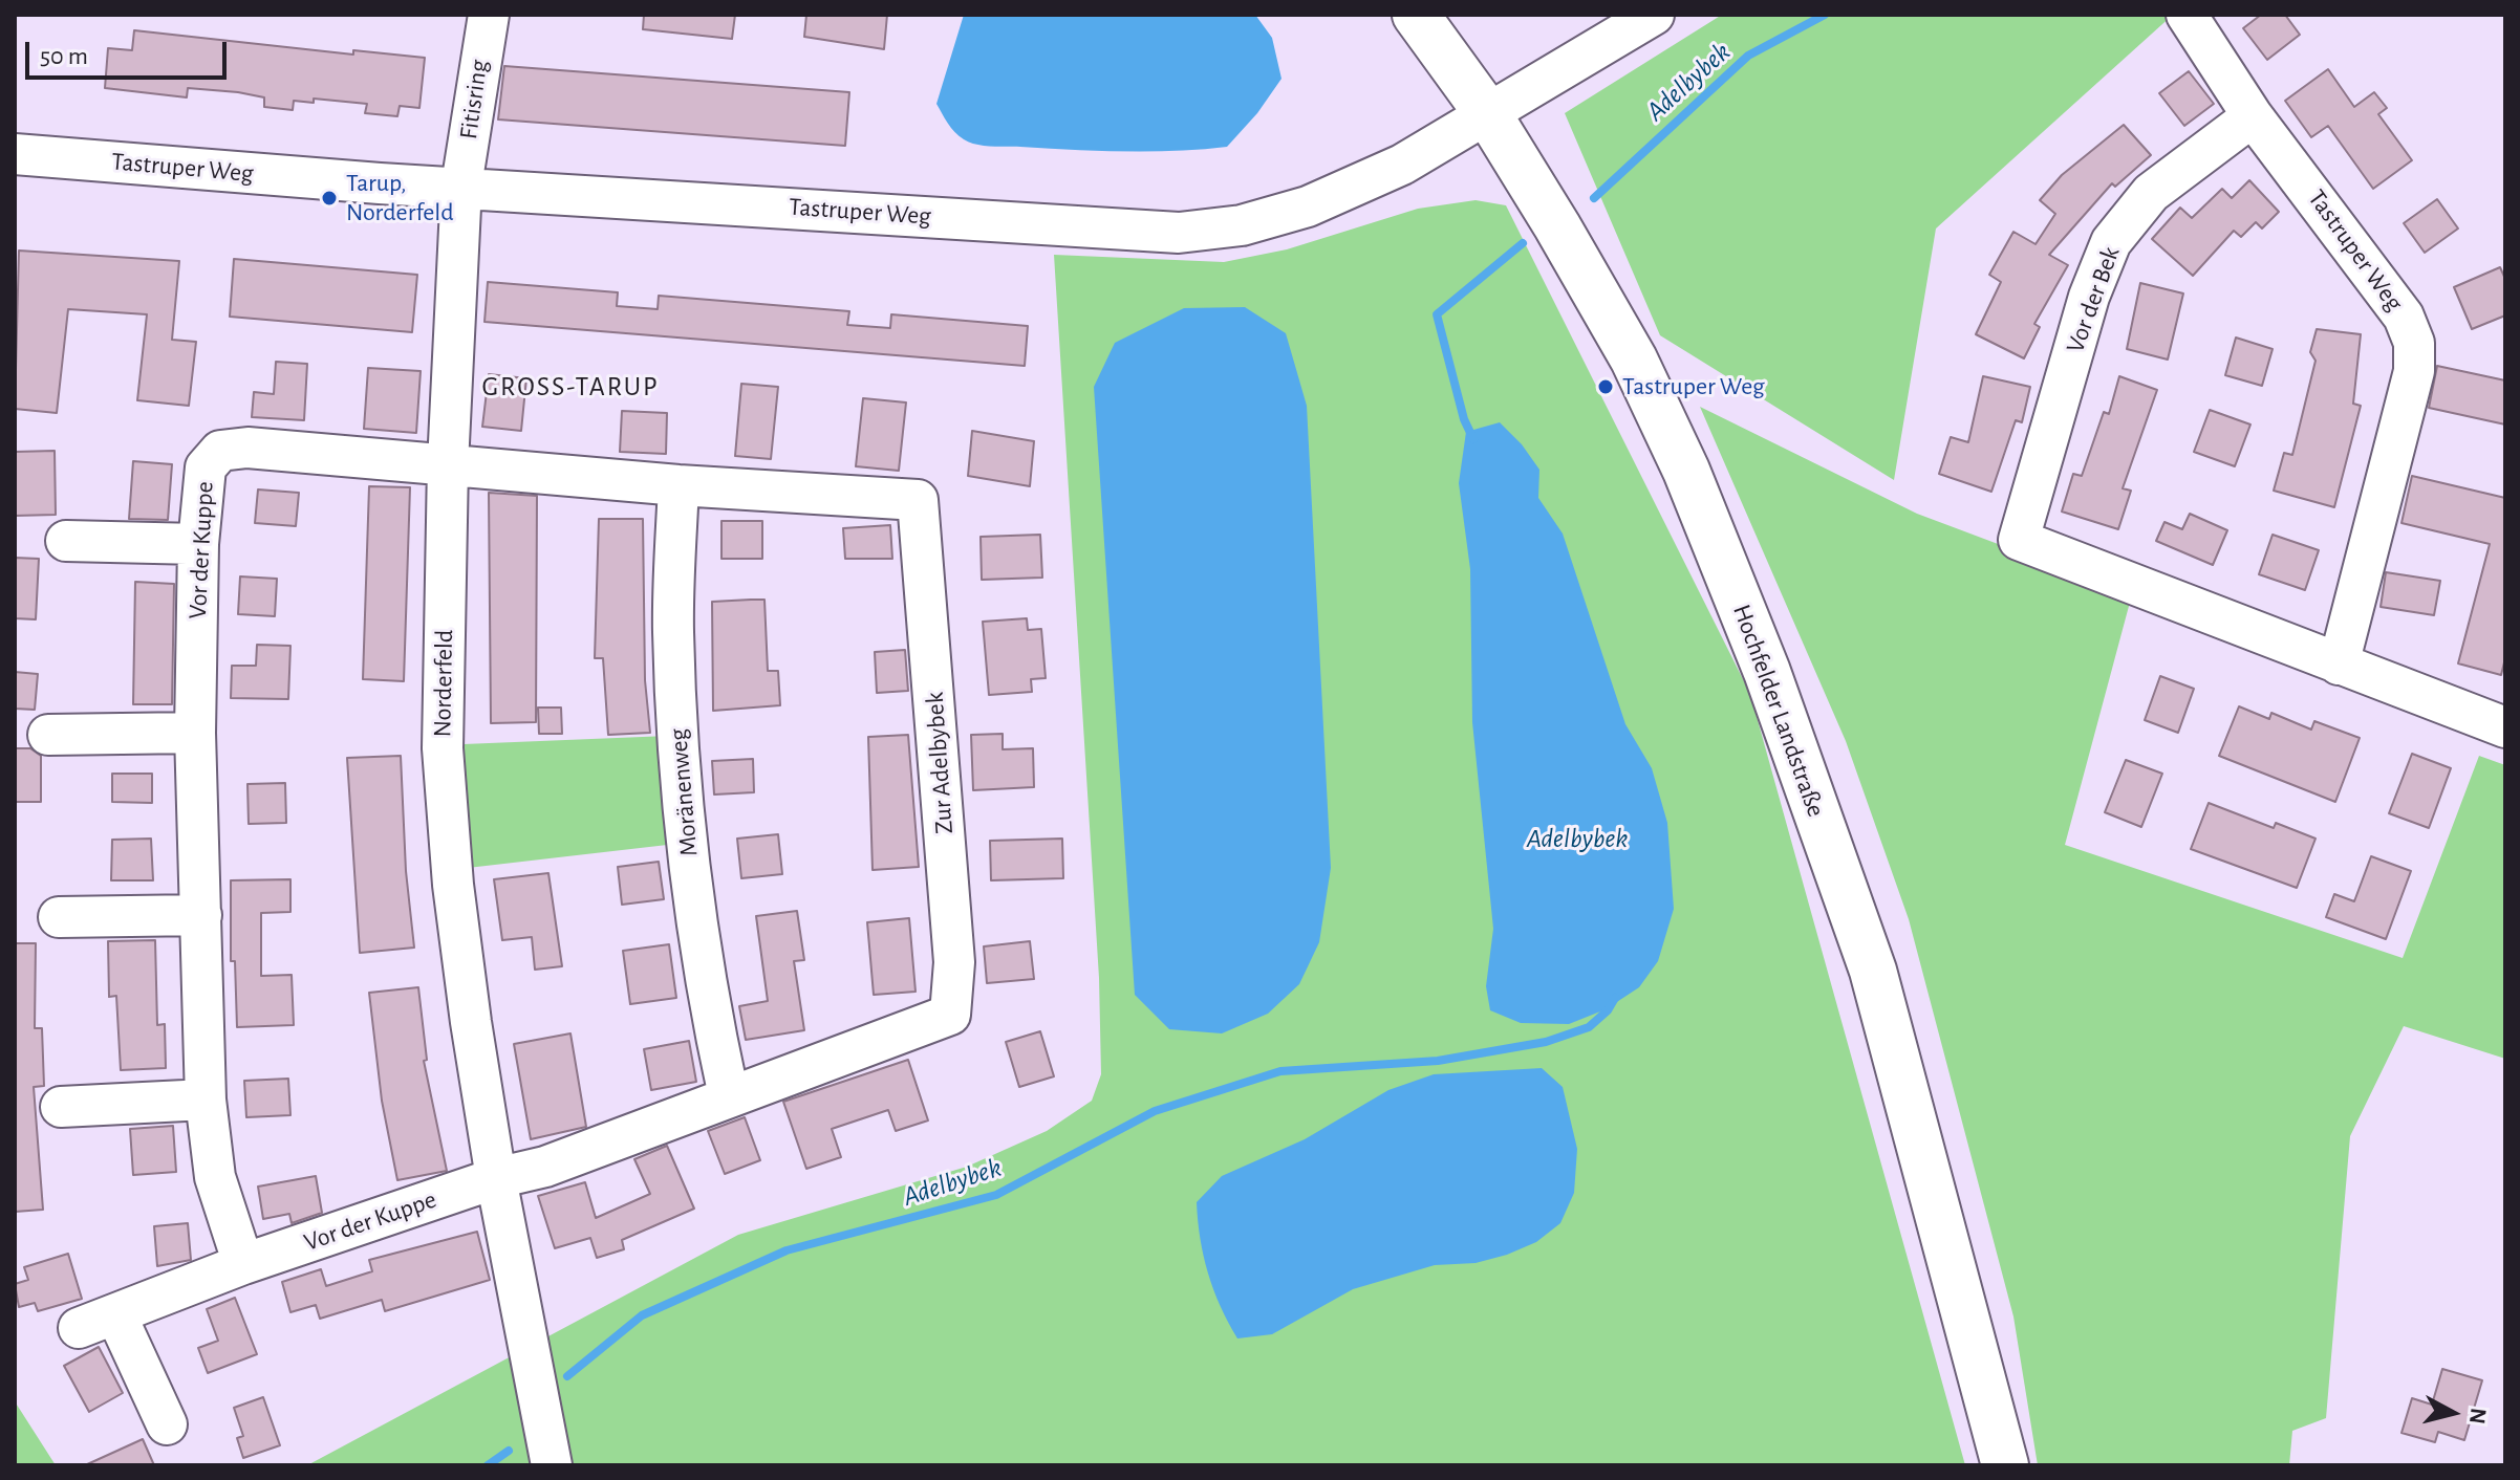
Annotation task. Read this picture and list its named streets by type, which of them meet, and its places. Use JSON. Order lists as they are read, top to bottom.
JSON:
{
  "streets": {
    "main road": ["Hochfelder Landstraße"],
    "street": [
      "Fitisring",
      "Tastruper Weg",
      "Vor der Bek",
      "Vor der Kuppe",
      "Norderfeld",
      "Zur Adelbybek",
      "Moränenweg"
    ]
  },
  "crossings": [
    ["Fitisring", "Tastruper Weg"],
    ["Fitisring", "Norderfeld"],
    ["Tastruper Weg", "Vor der Bek"],
    ["Tastruper Weg", "Norderfeld"],
    ["Tastruper Weg", "Hochfelder Landstraße"],
    ["Vor der Kuppe", "Norderfeld"],
    ["Vor der Kuppe", "Zur Adelbybek"],
    ["Norderfeld", "Zur Adelbybek"],
    ["Zur Adelbybek", "Moränenweg"]
  ],
  "districts": ["GROSS-TARUP"],
  "water": ["Adelbybek"],
  "places": ["Tarup, Norderfeld", "Tastruper Weg"],
  "scale_bar": "50 m",
  "north": "right"
}
